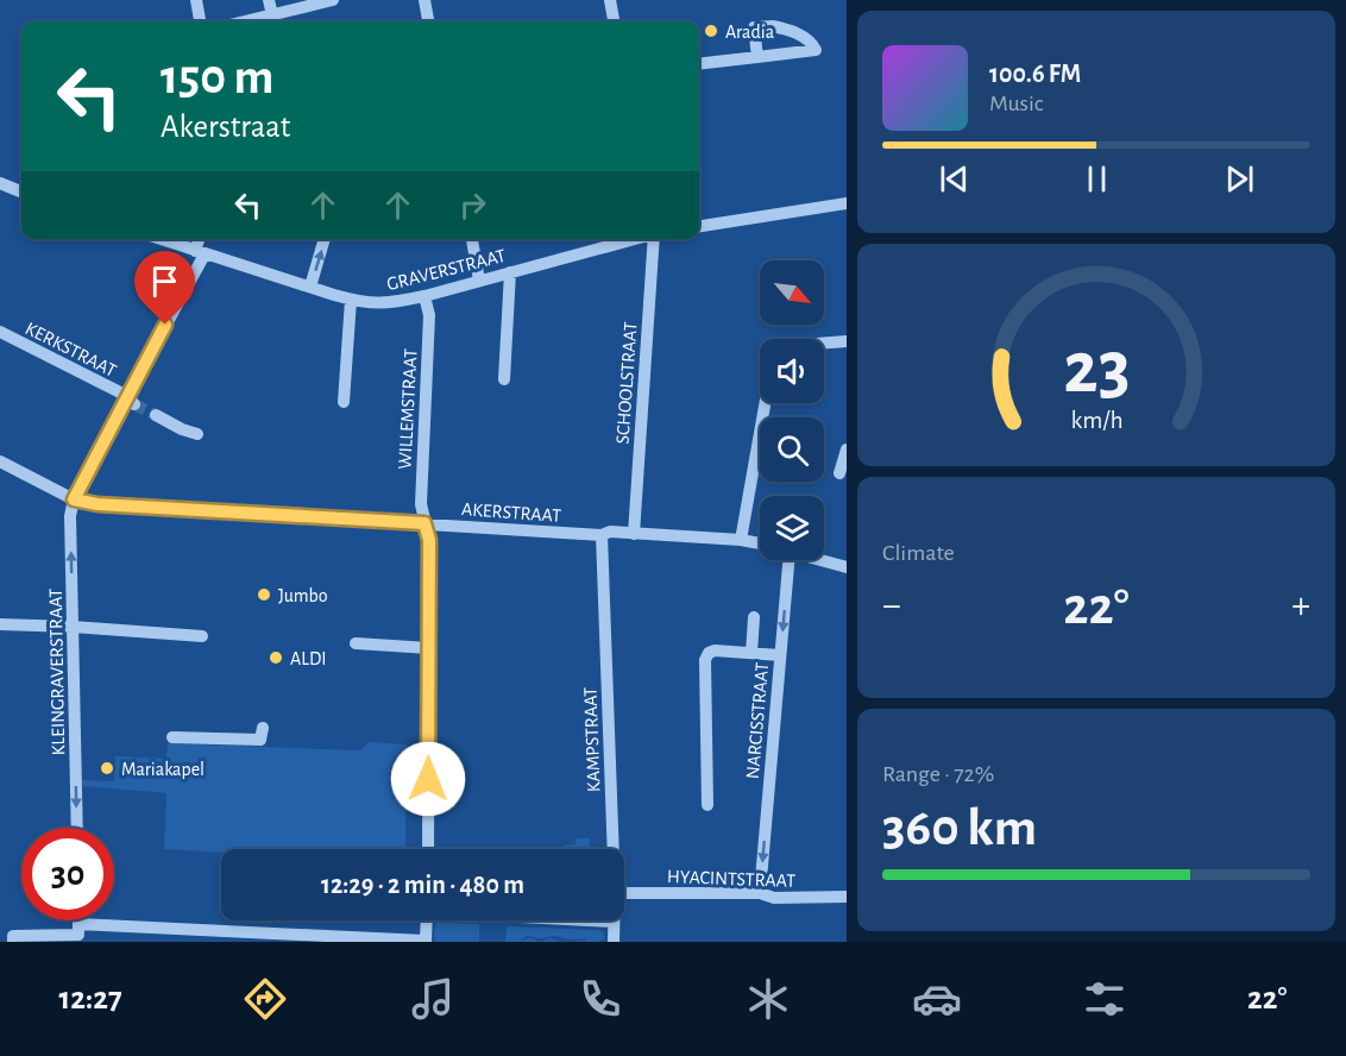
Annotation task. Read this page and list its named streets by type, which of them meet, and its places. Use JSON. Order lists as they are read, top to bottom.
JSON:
{
  "streets": {
    "street": [
      "GRAVERSTRAAT",
      "KERKSTRAAT",
      "SCHOOLSTRAAT",
      "WILLEMSTRAAT",
      "AKERSTRAAT",
      "KLEINGRAVERSTRAAT",
      "NARCISSTRAAT",
      "KAMPSTRAAT",
      "HYACINTSTRAAT"
    ]
  },
  "crossings": [
    ["GRAVERSTRAAT", "WILLEMSTRAAT"],
    ["SCHOOLSTRAAT", "AKERSTRAAT"],
    ["WILLEMSTRAAT", "AKERSTRAAT"],
    ["AKERSTRAAT", "KLEINGRAVERSTRAAT"],
    ["AKERSTRAAT", "KAMPSTRAAT"],
    ["NARCISSTRAAT", "HYACINTSTRAAT"]
  ],
  "one_way": ["NARCISSTRAAT"],
  "places": [
    "Aradia",
    "Jumbo",
    "ALDI",
    "Mariakapel"
  ],
  "north": "bottom right",
  "page": {
    "turn": ["150 m", "Akerstraat"],
    "song": ["100.6 FM", "Music"],
    "tile": [
      "Climate",
      ["Range · 72%", "360 km"]
    ],
    "heat": ["−", "22°", "+"],
    "limit": "30",
    "trip": "12:29 · 2 min · 480 m",
    "tabs": ["12:27", "22°"],
    "gauge": ["23", "km/h"]
  }
}
